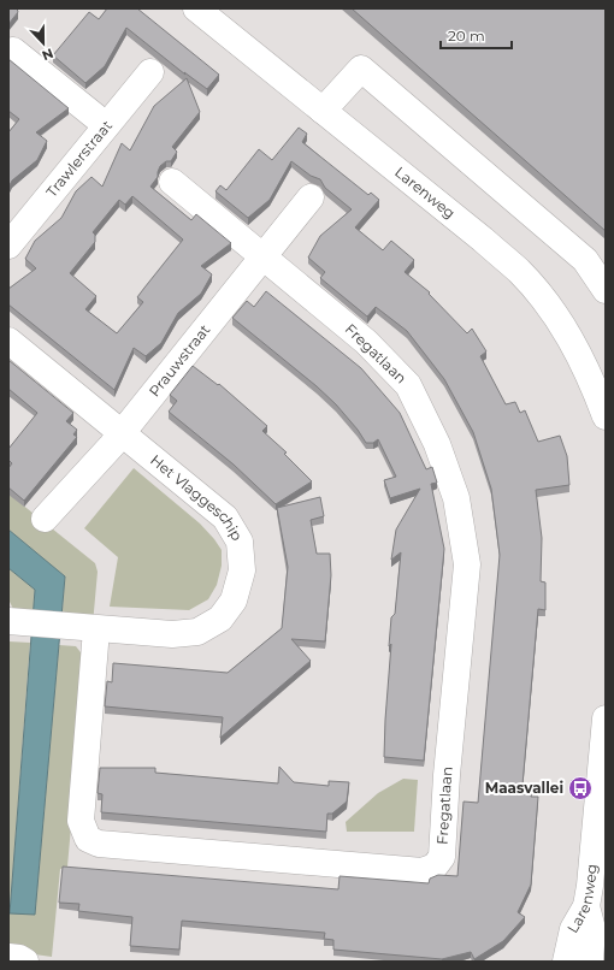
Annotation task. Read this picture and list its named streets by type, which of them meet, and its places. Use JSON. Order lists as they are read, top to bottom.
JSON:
{
  "streets": {
    "street": [
      "Trawlerstraat",
      "Larenweg",
      "Fregatlaan",
      "Prauwstraat",
      "Het Vlaggeschip"
    ]
  },
  "crossings": [
    ["Fregatlaan", "Prauwstraat"],
    ["Fregatlaan", "Het Vlaggeschip"],
    ["Prauwstraat", "Het Vlaggeschip"]
  ],
  "places": {
    "bus stop": ["Maasvallei"]
  },
  "scale_bar": "20 m",
  "north": "bottom"
}
